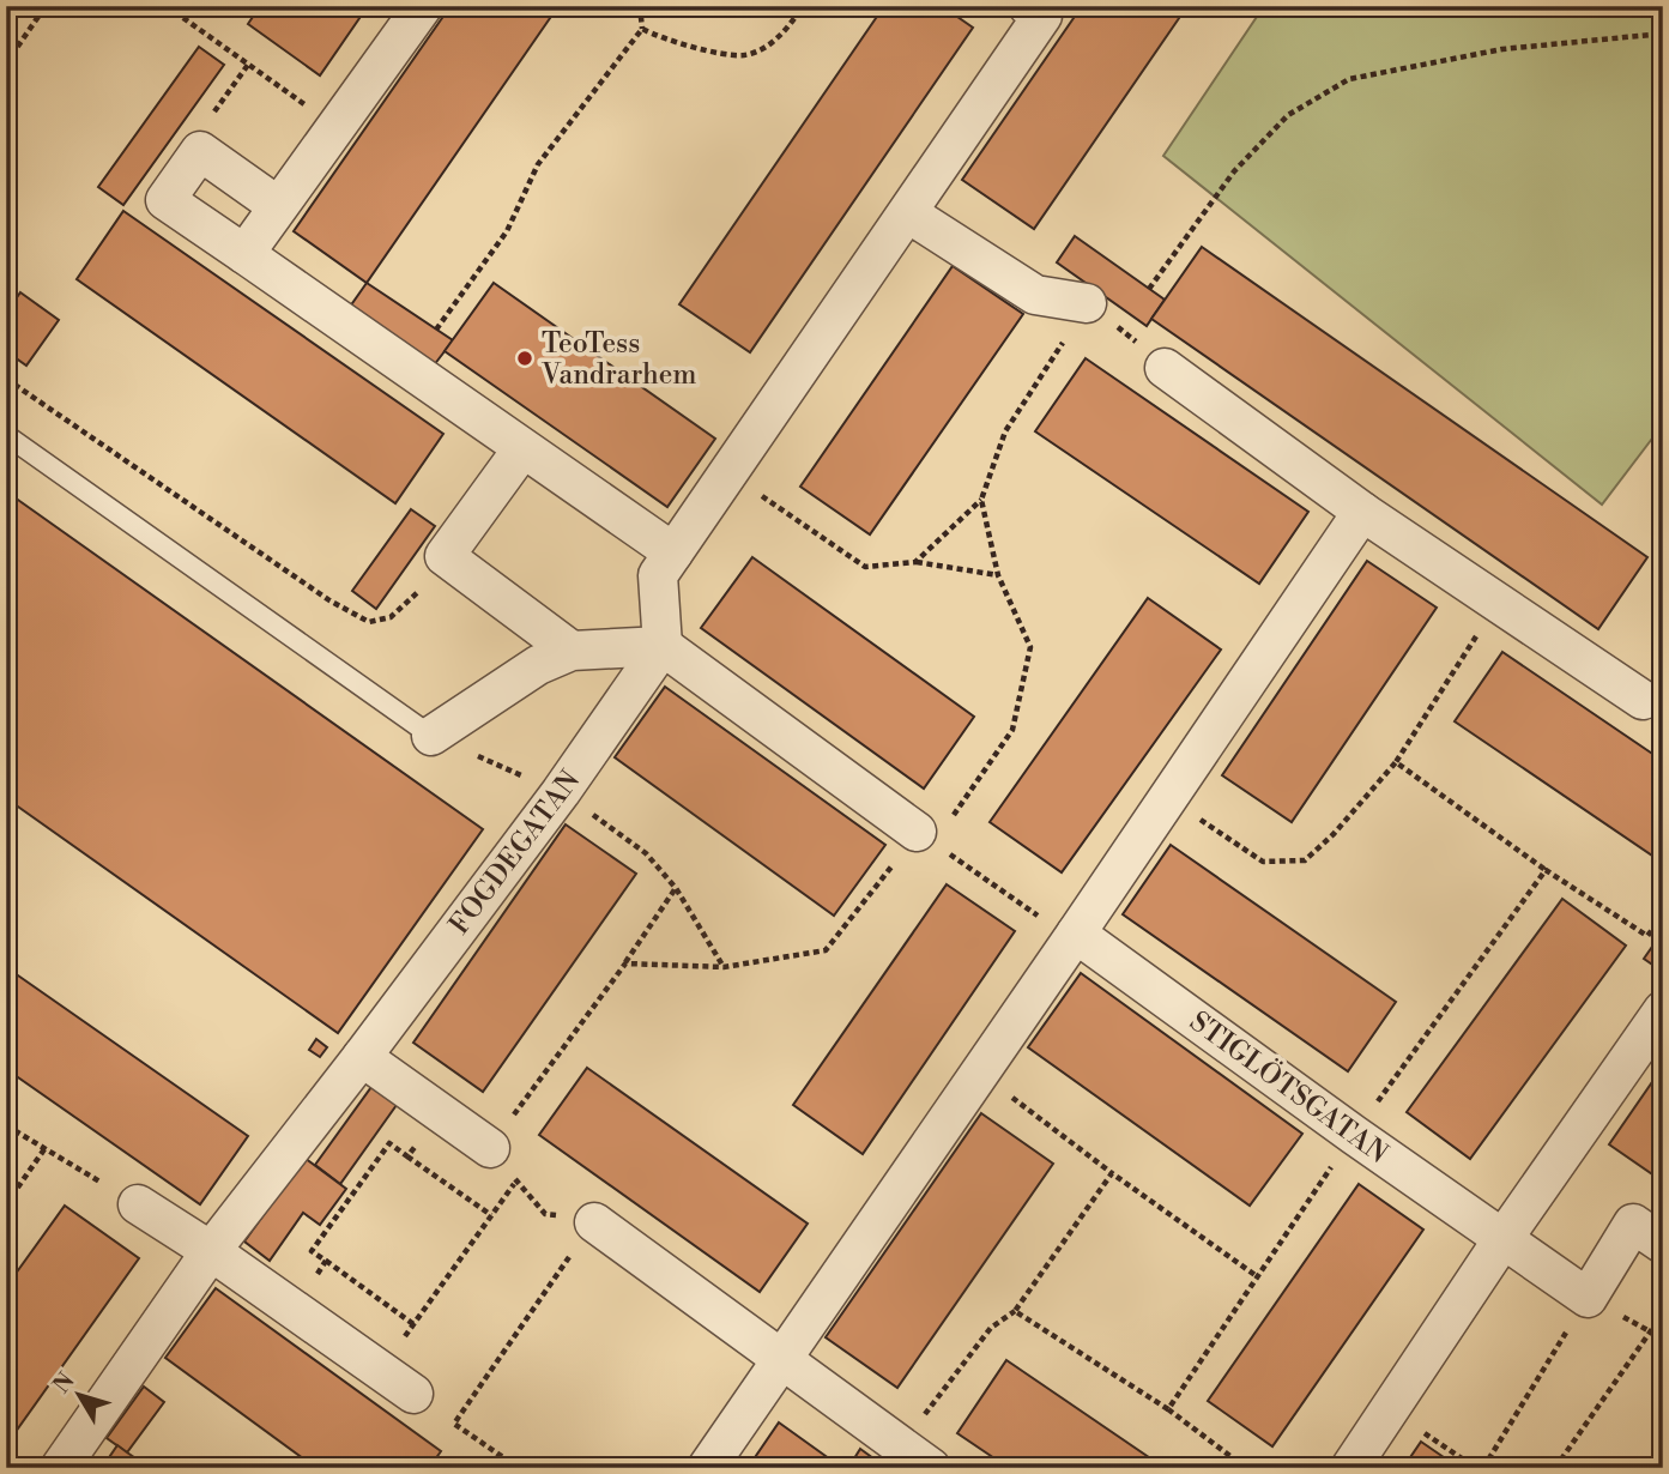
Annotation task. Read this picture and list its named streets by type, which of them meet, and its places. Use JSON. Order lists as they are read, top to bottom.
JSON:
{
  "streets": {
    "street": ["FOGDEGATAN", "STIGLÖTSGATAN"]
  },
  "places": ["TeoTess Vandrarhem"],
  "north": "top left"
}
